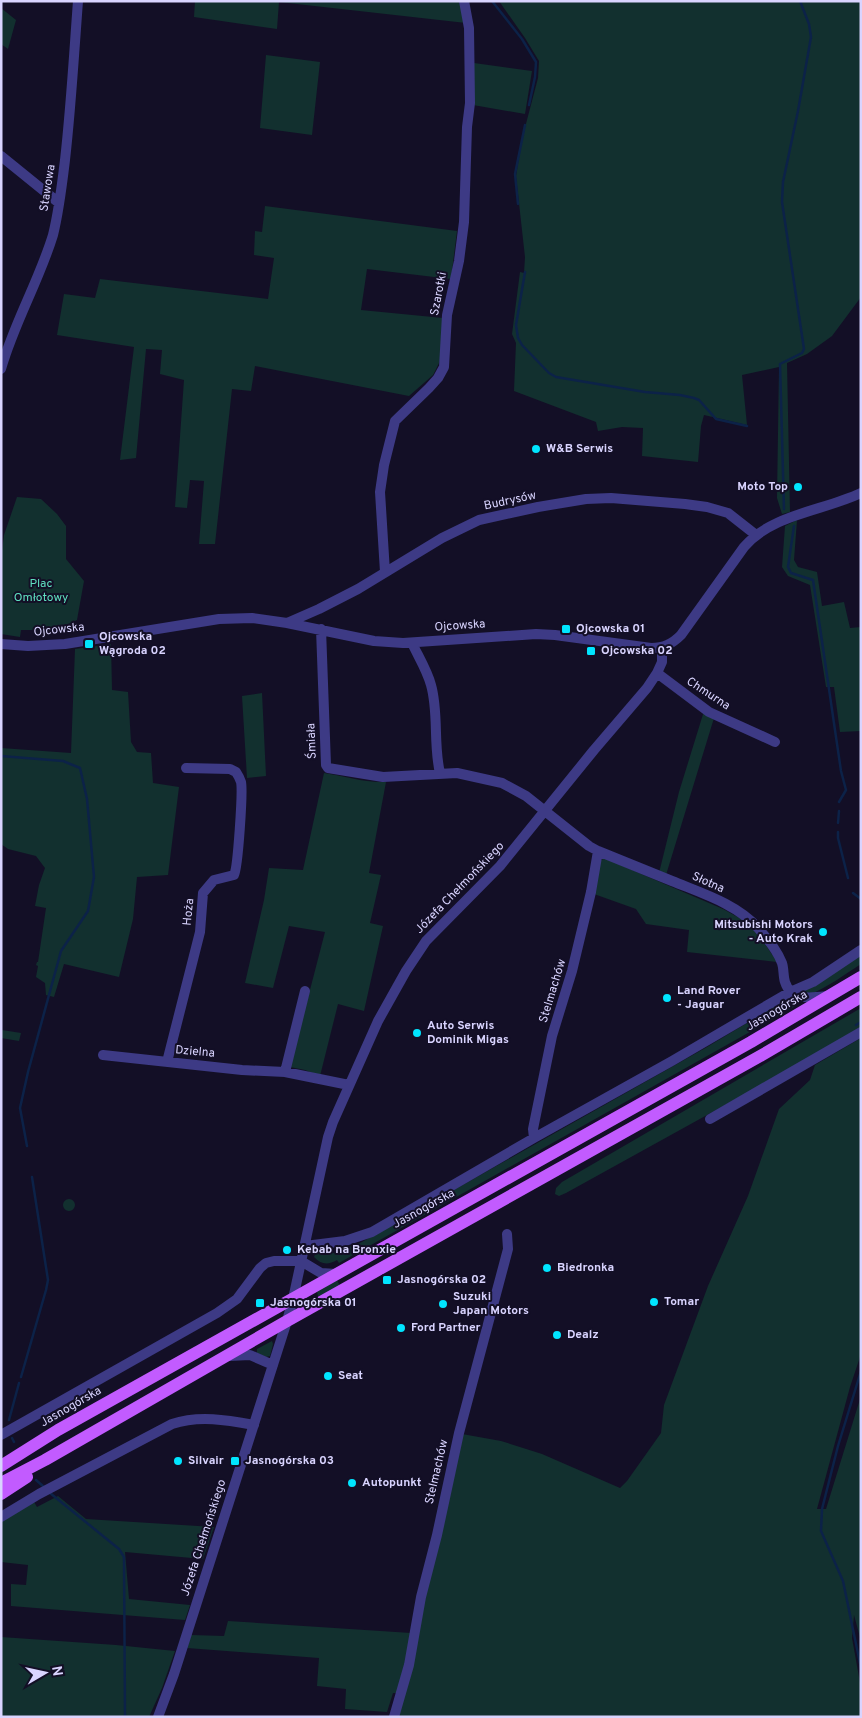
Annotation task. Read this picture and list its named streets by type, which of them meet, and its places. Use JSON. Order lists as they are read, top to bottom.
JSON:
{
  "streets": {
    "main road": ["Jasnogórska"],
    "street": [
      "Stawowa",
      "Szarotki",
      "Budrysów",
      "Ojcowska",
      "Chmurna",
      "Śmiała",
      "Słotna",
      "Józefa Chełmońskiego",
      "Hoża",
      "Stelmachów",
      "Dzielna"
    ]
  },
  "crossings": [
    ["Szarotki", "Budrysów"],
    ["Budrysów", "Ojcowska"],
    ["Ojcowska", "Śmiała"],
    ["Ojcowska", "Józefa Chełmońskiego"],
    ["Chmurna", "Józefa Chełmońskiego"],
    ["Śmiała", "Słotna"],
    ["Śmiała", "Józefa Chełmońskiego"],
    ["Słotna", "Józefa Chełmońskiego"],
    ["Słotna", "Stelmachów"],
    ["Józefa Chełmońskiego", "Jasnogórska"],
    ["Józefa Chełmońskiego", "Dzielna"],
    ["Hoża", "Dzielna"]
  ],
  "parks": ["Plac Omłotowy"],
  "places": {
    "other": [
      "W&B Serwis",
      "Moto Top",
      "Mitsubishi Motors - Auto Krak",
      "Land Rover - Jaguar",
      "Auto Serwis Dominik Migas",
      "Kebab na Bronxie",
      "Biedronka",
      "Tomar",
      "Suzuki Japan Motors",
      "Ford Partner",
      "Dealz",
      "Seat",
      "Silvair",
      "Autopunkt"
    ],
    "transit": [
      "Ojcowska 01",
      "Ojcowska Wągroda 02",
      "Ojcowska 02",
      "Jasnogórska 02",
      "Jasnogórska 01",
      "Jasnogórska 03"
    ]
  },
  "north": "right"
}
